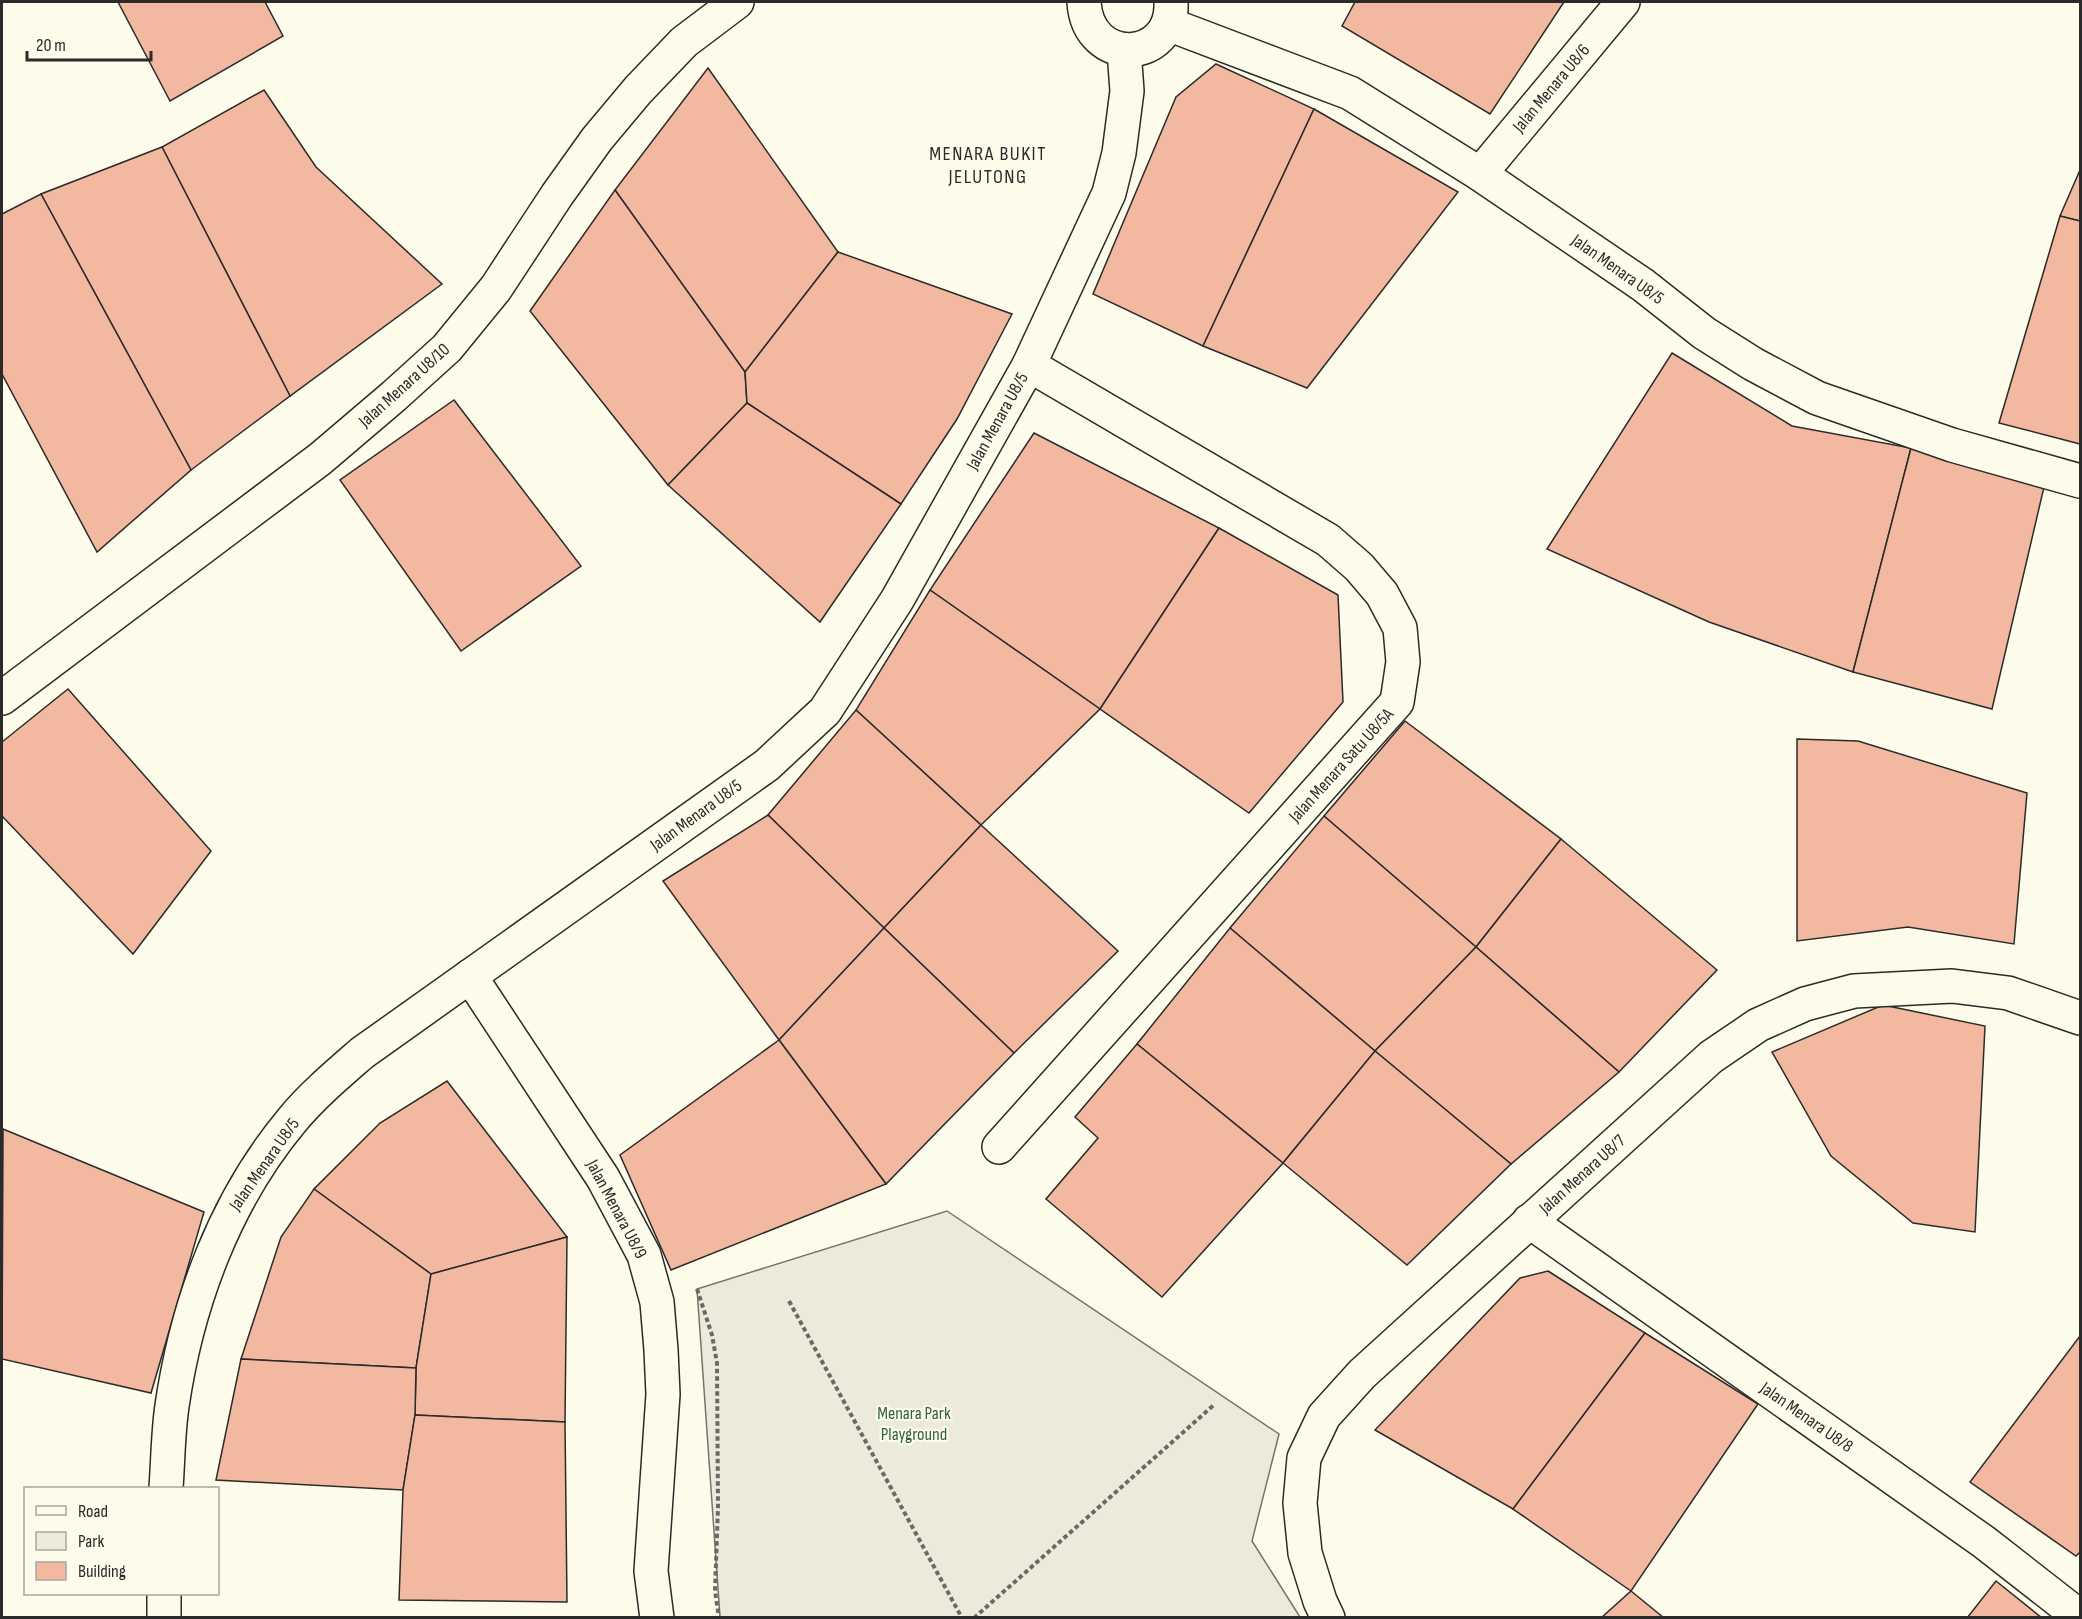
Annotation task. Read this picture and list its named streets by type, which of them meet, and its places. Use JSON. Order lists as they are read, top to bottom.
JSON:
{
  "streets": {
    "street": [
      "Jalan Menara U8/6",
      "Jalan Menara U8/5",
      "Jalan Menara U8/10",
      "Jalan Menara Satu U8/5A",
      "Jalan Menara U8/7",
      "Jalan Menara U8/9",
      "Jalan Menara U8/8"
    ]
  },
  "crossings": [
    ["Jalan Menara U8/6", "Jalan Menara U8/5"],
    ["Jalan Menara U8/5", "Jalan Menara Satu U8/5A"],
    ["Jalan Menara U8/5", "Jalan Menara U8/9"],
    ["Jalan Menara U8/7", "Jalan Menara U8/8"]
  ],
  "districts": ["MENARA BUKIT JELUTONG"],
  "parks": ["Menara Park Playground"],
  "legend": ["Road", "Park", "Building"],
  "scale_bar": "20 m"
}
